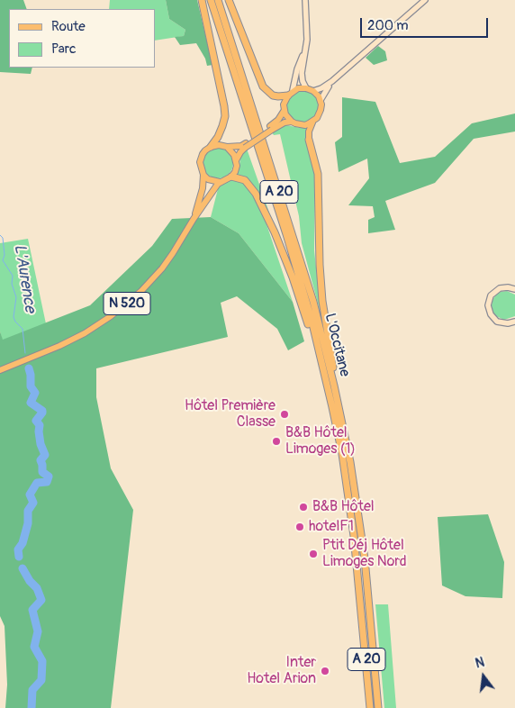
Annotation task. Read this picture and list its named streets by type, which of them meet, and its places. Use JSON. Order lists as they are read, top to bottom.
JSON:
{
  "streets": {
    "highway": ["A 20", "L'Occitane"],
    "main road": ["N 520"]
  },
  "water": ["L'Aurence"],
  "places": [
    "Hôtel Première Classe",
    "B&B Hôtel Limoges (1)",
    "B&B Hôtel",
    "hotelF1",
    "Ptit Déj Hôtel Limoges Nord",
    "Inter Hotel Arion"
  ],
  "legend": ["Route", "Parc"],
  "scale_bar": "200 m",
  "north": "top"
}
